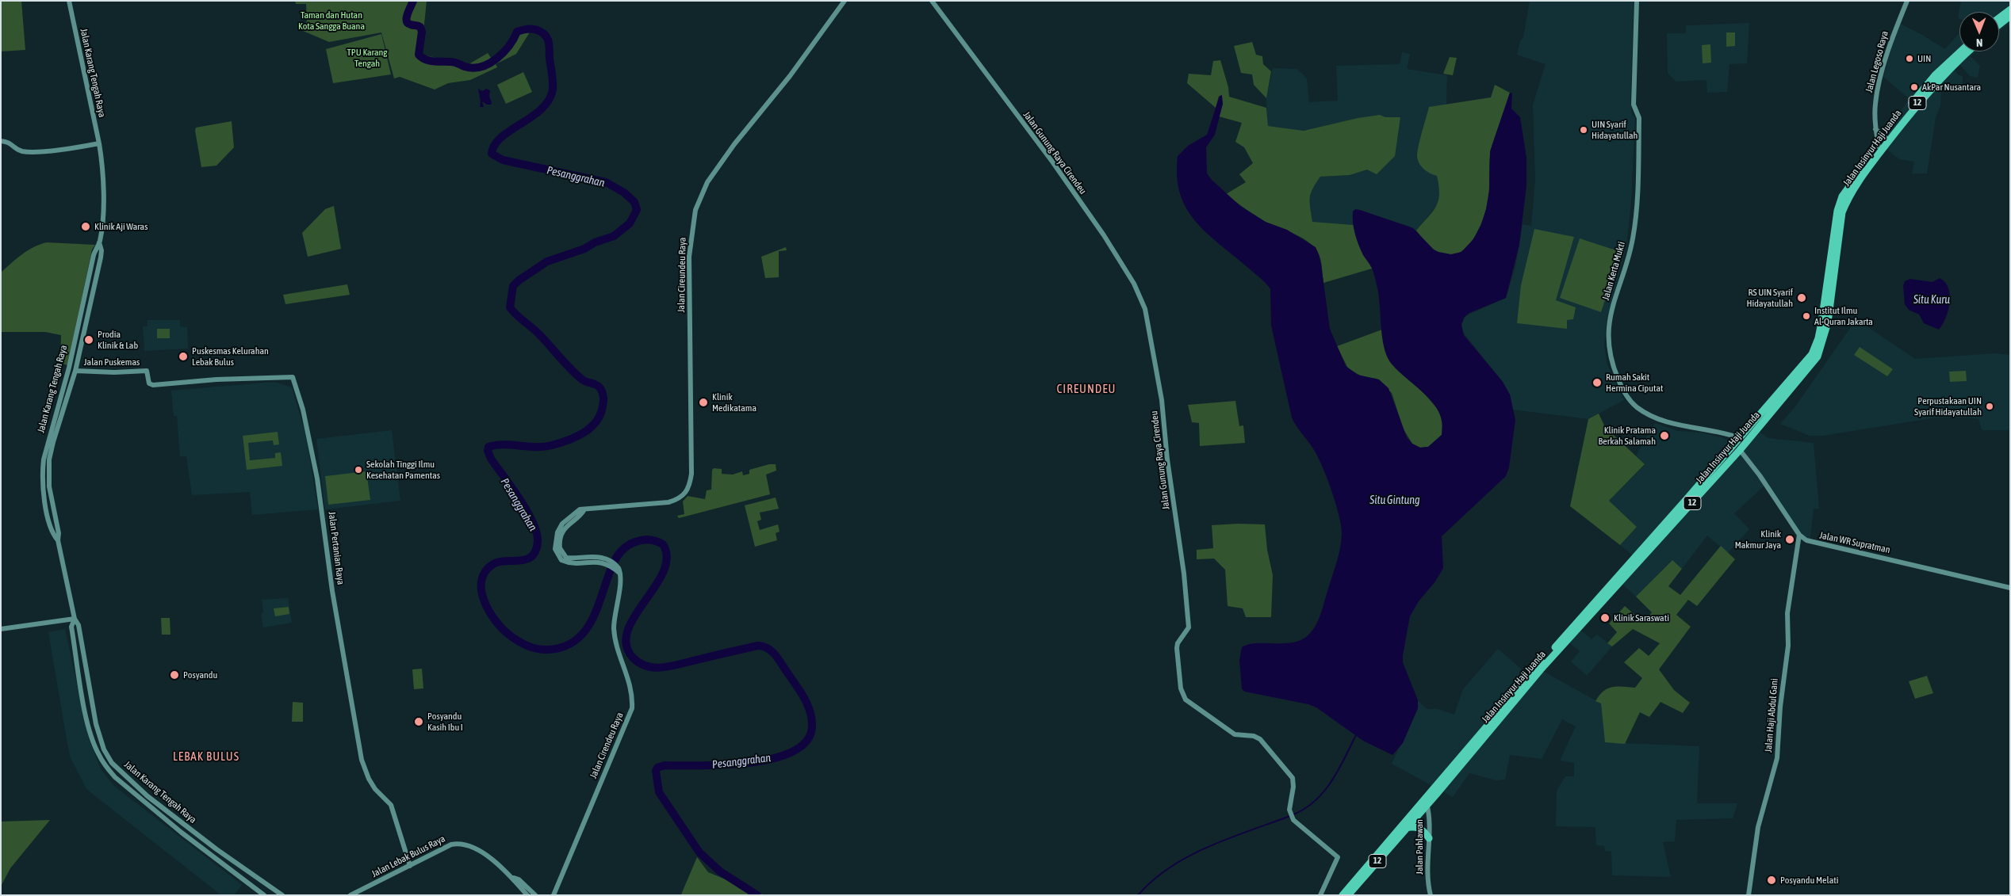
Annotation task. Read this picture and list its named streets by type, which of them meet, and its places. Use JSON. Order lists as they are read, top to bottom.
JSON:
{
  "streets": {
    "highway": ["12", "Jalan Insinyur Haji Juanda"],
    "main road": [
      "Jalan Legoso Raya",
      "Jalan Karang Tengah Raya",
      "Jalan Gunung Raya Cirendeu",
      "Jalan Kerta Mukti",
      "Jalan Cireundeu Raya",
      "Jalan Puskemas",
      "Jalan WR Supratman",
      "Jalan Pertanian Raya",
      "Jalan Haji Abdul Gani",
      "Jalan Cirendeu Raya",
      "Jalan Pahlawan",
      "Jalan Lebak Bulus Raya"
    ]
  },
  "crossings": [
    ["Jalan Legoso Raya", "Jalan Insinyur Haji Juanda"],
    ["Jalan Karang Tengah Raya", "Jalan Puskemas"],
    ["Jalan Insinyur Haji Juanda", "Jalan Kerta Mukti"],
    ["Jalan Insinyur Haji Juanda", "Jalan WR Supratman"],
    ["Jalan Insinyur Haji Juanda", "Jalan Pahlawan"],
    ["Jalan Cireundeu Raya", "Jalan Cirendeu Raya"],
    ["Jalan Puskemas", "Jalan Pertanian Raya"],
    ["Jalan WR Supratman", "Jalan Haji Abdul Gani"],
    ["Jalan Pertanian Raya", "Jalan Lebak Bulus Raya"]
  ],
  "districts": ["CIREUNDEU", "LEBAK BULUS"],
  "water": ["Pesanggrahan", "Situ Kuru", "Situ Gintung"],
  "parks": ["Taman dan Hutan Kota Sangga Buana", "TPU Karang Tengah"],
  "places": [
    "UIN",
    "AkPar Nusantara",
    "UIN Syarif Hidayatullah",
    "Klinik Aji Waras",
    "RS UIN Syarif Hidayatullah",
    "Institut Ilmu Al-Quran Jakarta",
    "Prodia Klinik & Lab",
    "Puskesmas Kelurahan Lebak Bulus",
    "Rumah Sakit Hermina Ciputat",
    "Klinik Medikatama",
    "Perpustakaan UIN Syarif Hidayatullah",
    "Klinik Pratama Berkah Salamah",
    "Sekolah Tinggi Ilmu Kesehatan Pamentas",
    "Klinik Makmur Jaya",
    "Klinik Saraswati",
    "Posyandu",
    "Posyandu Kasih Ibu I",
    "Posyandu Melati"
  ],
  "north": "bottom"
}
